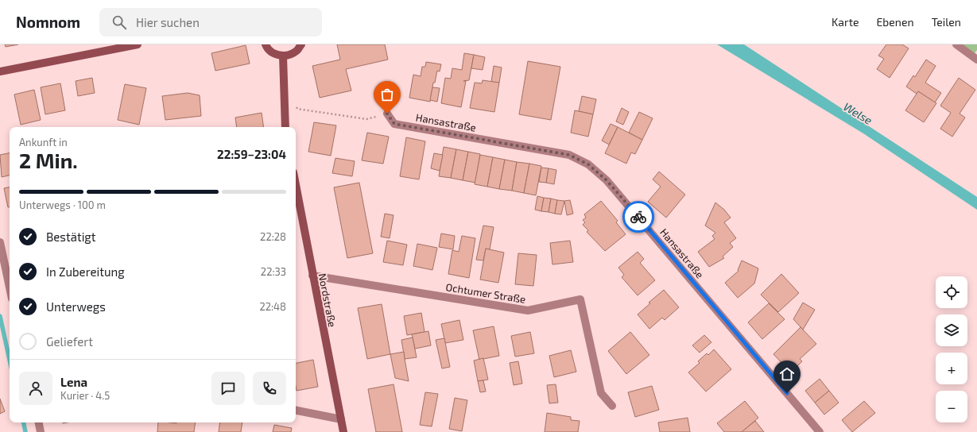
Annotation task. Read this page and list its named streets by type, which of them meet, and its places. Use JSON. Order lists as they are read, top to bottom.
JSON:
{
  "streets": {
    "street": ["Hansastraße", "Ochtumer Straße", "Nordstraße"]
  },
  "crossings": [
    ["Ochtumer Straße", "Nordstraße"]
  ],
  "water": ["Welse"],
  "page": {
    "header": "Nomnom",
    "search": "Hier suchen",
    "nav": ["Karte", "Ebenen", "Teilen"],
    "heading": ["2 Min.", "Ankunft in", "22:59–23:04"],
    "panel": ["Lena", "Kurier · 4.5"],
    "bar": "Unterwegs · 100 m",
    "list": [
      ["Bestätigt", "22:28"],
      ["In Zubereitung", "22:33"],
      ["Unterwegs", "22:48"],
      "Geliefert"
    ],
    "map_buttons": ["+", "−"]
  }
}
